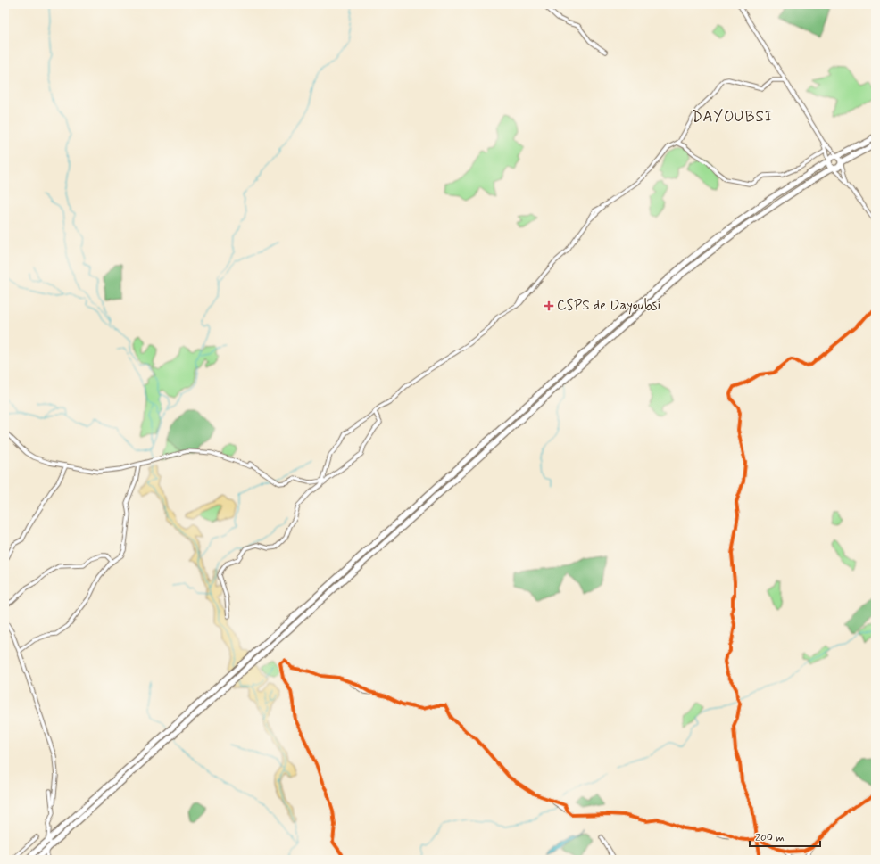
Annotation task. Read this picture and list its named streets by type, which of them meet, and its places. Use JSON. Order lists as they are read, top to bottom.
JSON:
{
  "districts": ["DAYOUBSI"],
  "places": {
    "health": ["CSPS de Dayoubsi"]
  },
  "scale_bar": "200 m"
}
